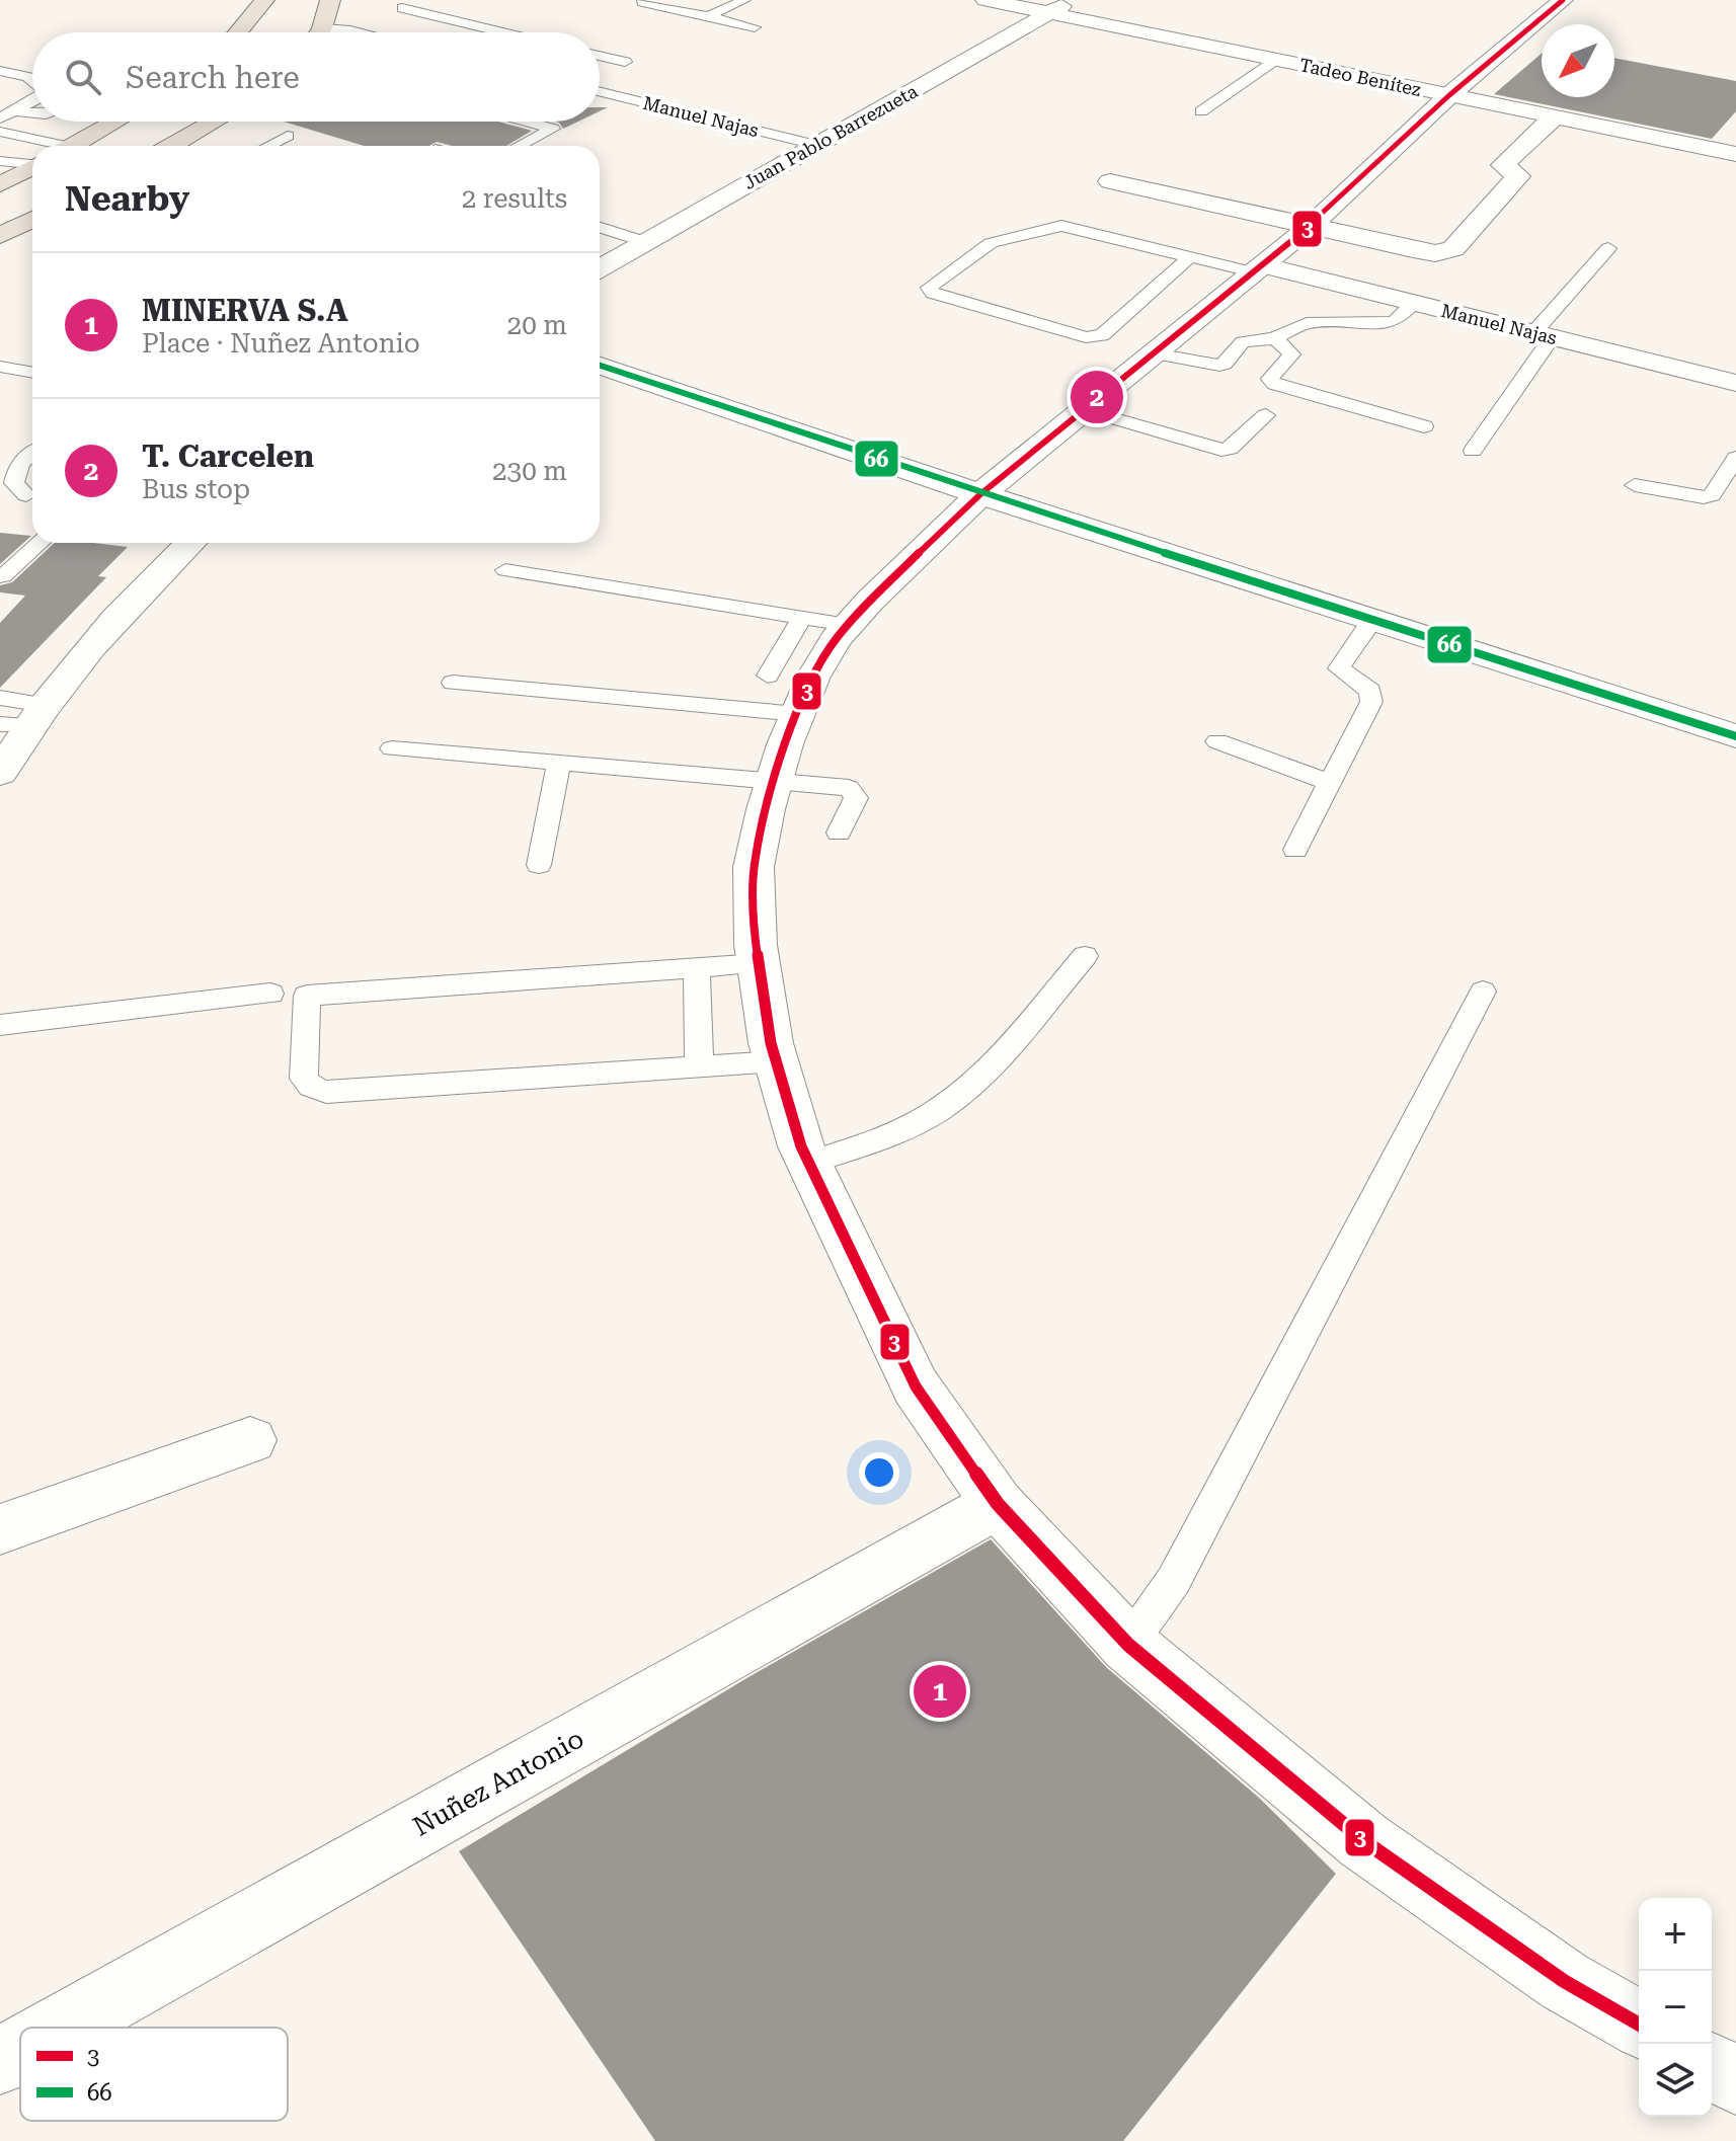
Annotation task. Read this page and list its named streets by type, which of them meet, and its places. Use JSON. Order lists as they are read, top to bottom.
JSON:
{
  "streets": {
    "street": [
      "Tadeo Benítez",
      "Manuel Najas",
      "Juan Pablo Barrezueta",
      "Nuñez Antonio"
    ]
  },
  "crossings": [
    ["Tadeo Benítez", "Juan Pablo Barrezueta"],
    ["Manuel Najas", "Juan Pablo Barrezueta"]
  ],
  "lines": ["transit line 3", "transit line 66"],
  "legend": ["3", "66"],
  "north": "bottom left",
  "page": {
    "search": "Search here",
    "heading": ["Nearby", "2 results"],
    "list": [
      {
        "mark": "1",
        "name": "MINERVA S.A",
        "note": "Place · Nuñez Antonio",
        "value": "20 m"
      },
      {
        "mark": "2",
        "name": "T. Carcelen",
        "note": "Bus stop",
        "value": "230 m"
      }
    ],
    "pins": ["2", "1"],
    "map_buttons": ["+", "−"]
  }
}
